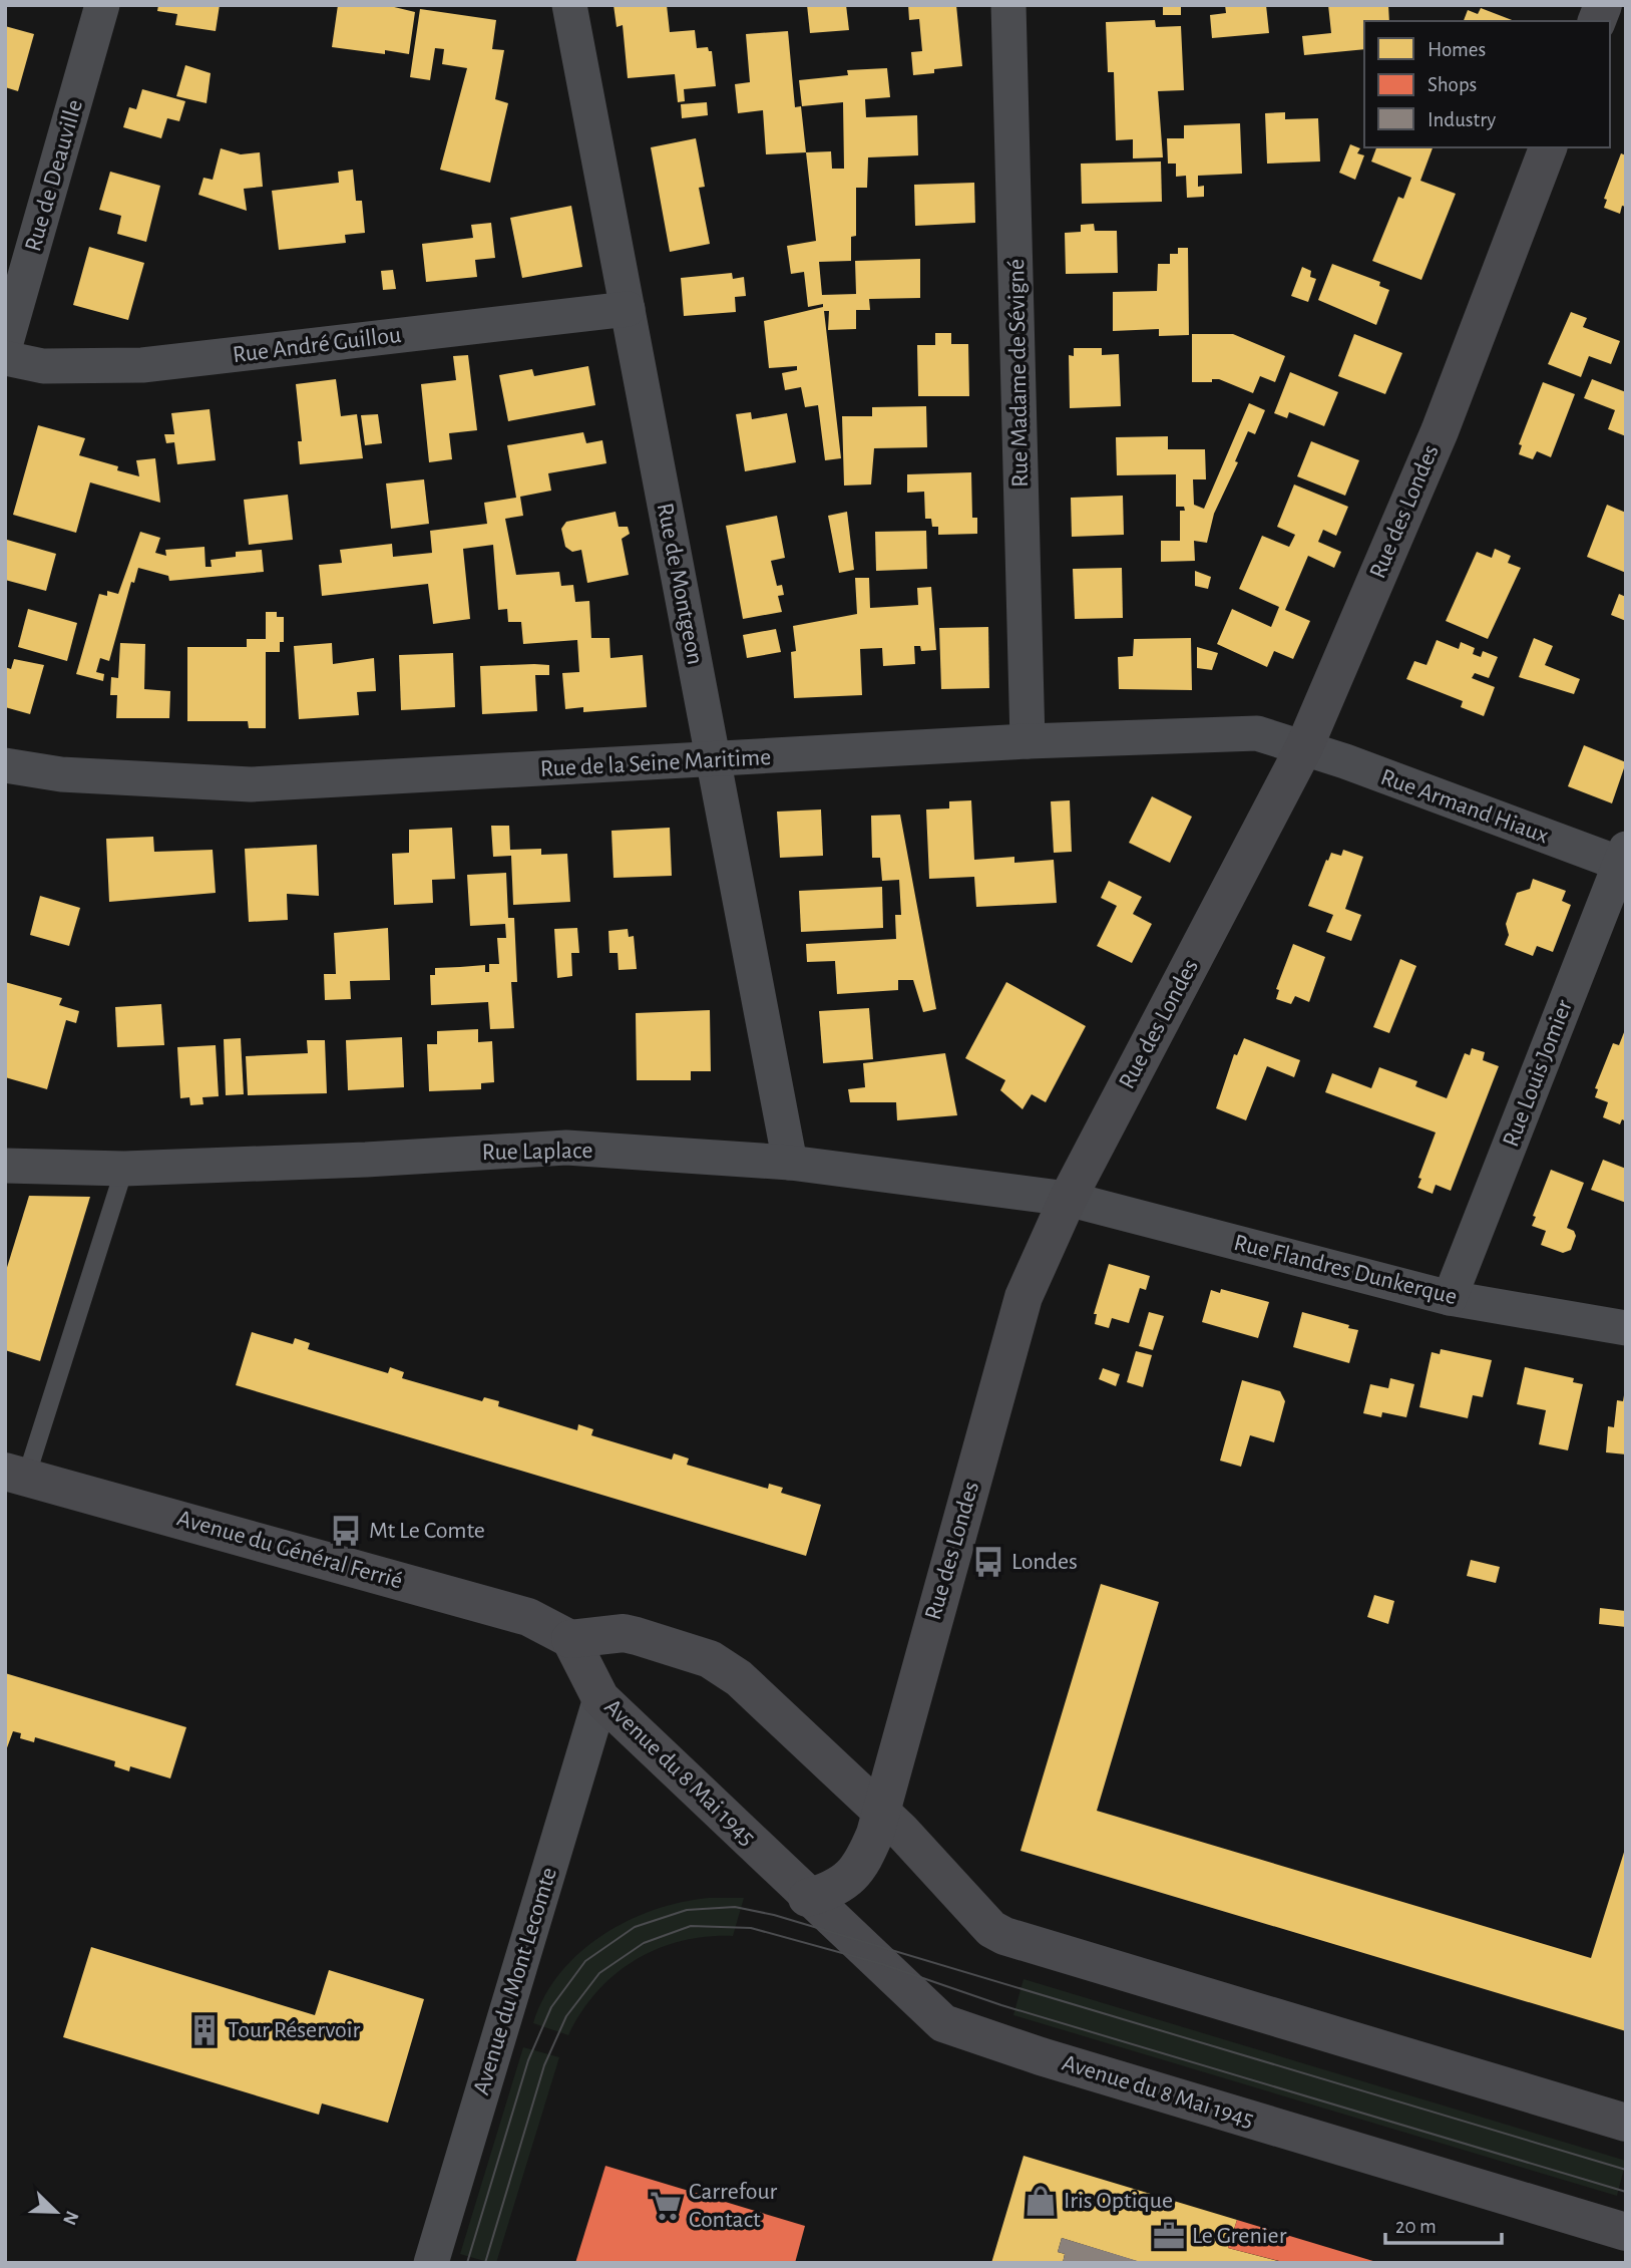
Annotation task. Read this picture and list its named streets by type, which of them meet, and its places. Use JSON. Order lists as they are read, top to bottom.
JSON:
{
  "streets": {
    "street": [
      "Rue de Deauville",
      "Rue André Guillou",
      "Rue Madame de Sévigné",
      "Rue des Londes",
      "Rue de Montgeon",
      "Rue de la Seine Maritime",
      "Rue Armand Hiaux",
      "Rue Louis Jomier",
      "Rue Laplace",
      "Rue Flandres Dunkerque",
      "Avenue du Général Ferrié",
      "Avenue du 8 Mai 1945",
      "Avenue du Mont Lecomte"
    ]
  },
  "crossings": [
    ["Rue André Guillou", "Rue de Montgeon"],
    ["Rue Madame de Sévigné", "Rue de la Seine Maritime"],
    ["Rue des Londes", "Rue de la Seine Maritime"],
    ["Rue des Londes", "Rue Armand Hiaux"],
    ["Rue des Londes", "Rue Laplace"],
    ["Rue des Londes", "Rue Flandres Dunkerque"],
    ["Rue des Londes", "Avenue du 8 Mai 1945"],
    ["Rue de Montgeon", "Rue de la Seine Maritime"],
    ["Rue de Montgeon", "Rue Laplace"],
    ["Rue de la Seine Maritime", "Rue Armand Hiaux"],
    ["Rue Armand Hiaux", "Rue Louis Jomier"],
    ["Rue Louis Jomier", "Rue Flandres Dunkerque"],
    ["Rue Laplace", "Rue Flandres Dunkerque"],
    ["Avenue du Général Ferrié", "Avenue du 8 Mai 1945"],
    ["Avenue du 8 Mai 1945", "Avenue du Mont Lecomte"]
  ],
  "places": {
    "bus stop": ["Mt Le Comte", "Londes"],
    "building": ["Tour Réservoir"],
    "shop": ["Iris Optique"],
    "supermarket": ["Carrefour Contact"],
    "office": ["Le Grenier"]
  },
  "legend": ["Homes", "Shops", "Industry"],
  "scale_bar": "20 m",
  "north": "bottom right"
}
